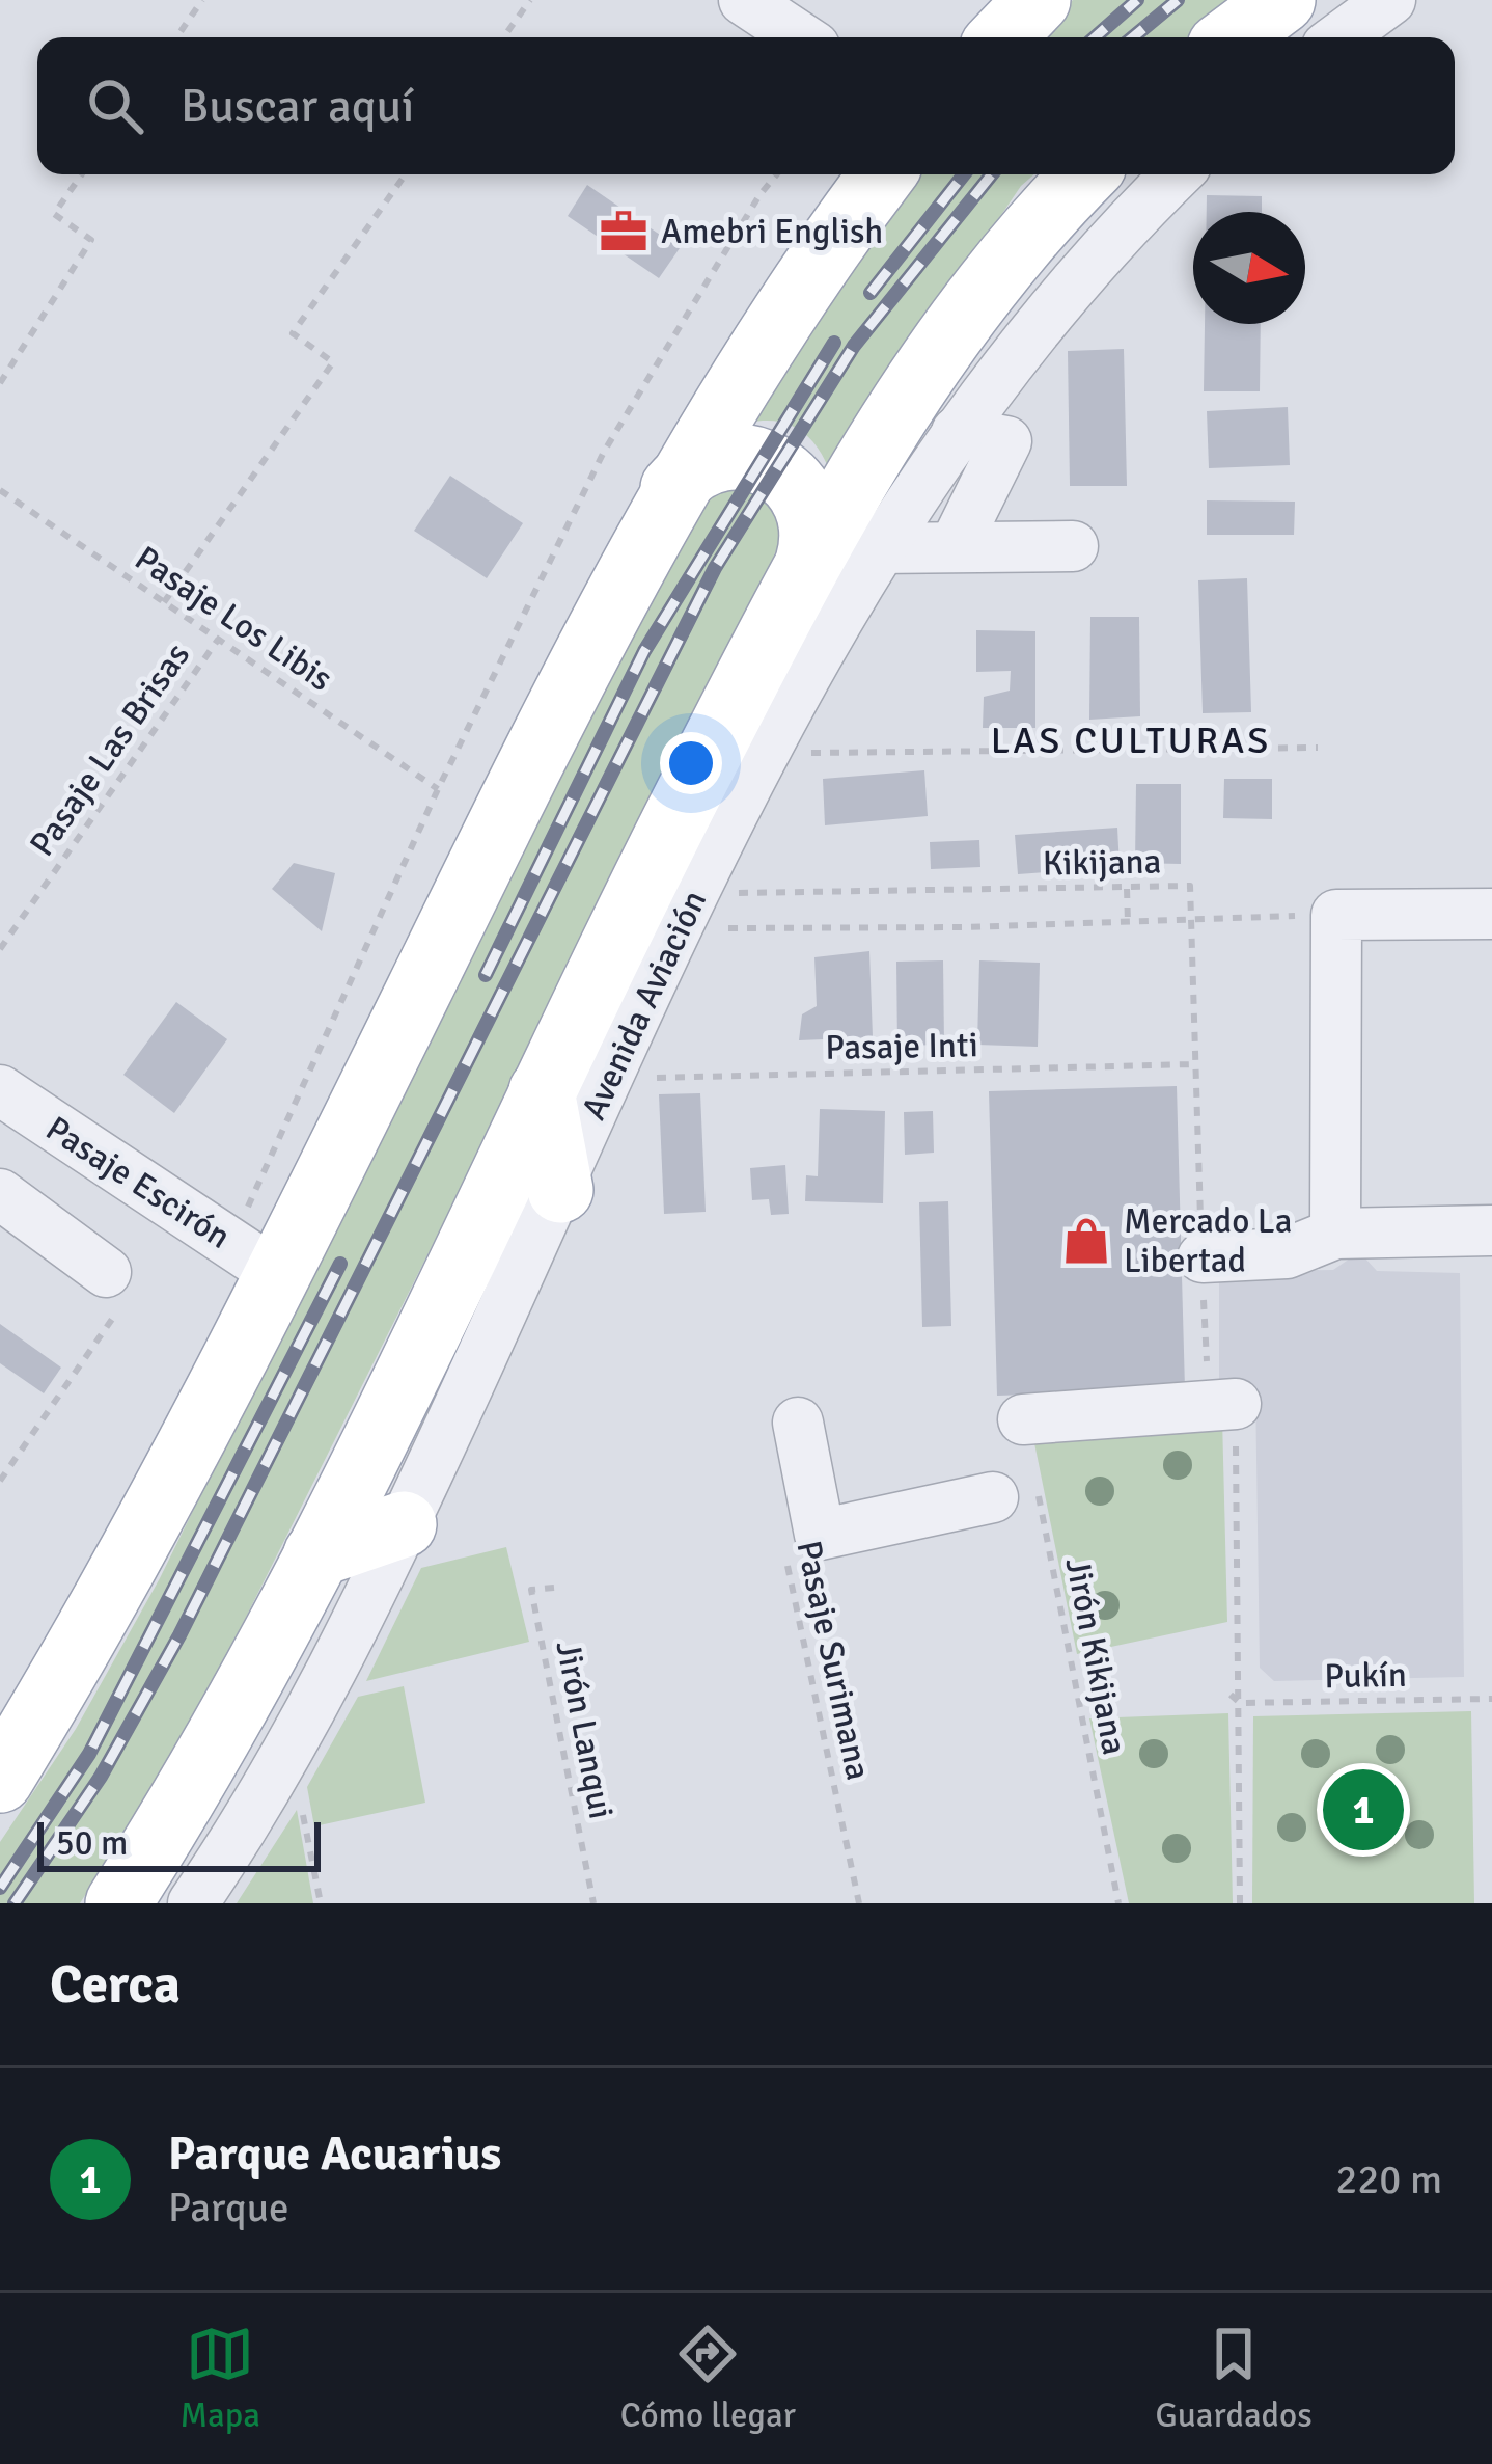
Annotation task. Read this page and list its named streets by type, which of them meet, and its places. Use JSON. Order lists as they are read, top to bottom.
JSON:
{
  "streets": {
    "main road": ["Avenida Aviación"],
    "street": ["Pasaje Escirón"],
    "path": [
      "Pasaje Los Libis",
      "Pasaje Las Brisas",
      "Kikijana",
      "Pasaje Inti",
      "Jirón Kikijana",
      "Pasaje Surimana",
      "Pukín",
      "Jirón Lanqui"
    ]
  },
  "crossings": [
    ["Pasaje Los Libis", "Pasaje Las Brisas"],
    ["Kikijana", "Avenida Aviación"],
    ["Kikijana", "Pasaje Inti"],
    ["Kikijana", "Pukín"],
    ["Avenida Aviación", "Pasaje Inti"]
  ],
  "districts": ["LAS CULTURAS"],
  "places": {
    "office": ["Amebri English"],
    "shop": ["Mercado La Libertad"]
  },
  "scale_bar": "50 m",
  "north": "right",
  "page": {
    "search": "Buscar aquí",
    "pins": "1",
    "scale": "50 m",
    "heading": "Cerca",
    "list": [
      {
        "mark": "1",
        "name": "Parque Acuarius",
        "note": "Parque",
        "value": "220 m"
      }
    ],
    "nav": ["Mapa", "Cómo llegar", "Guardados"]
  }
}
